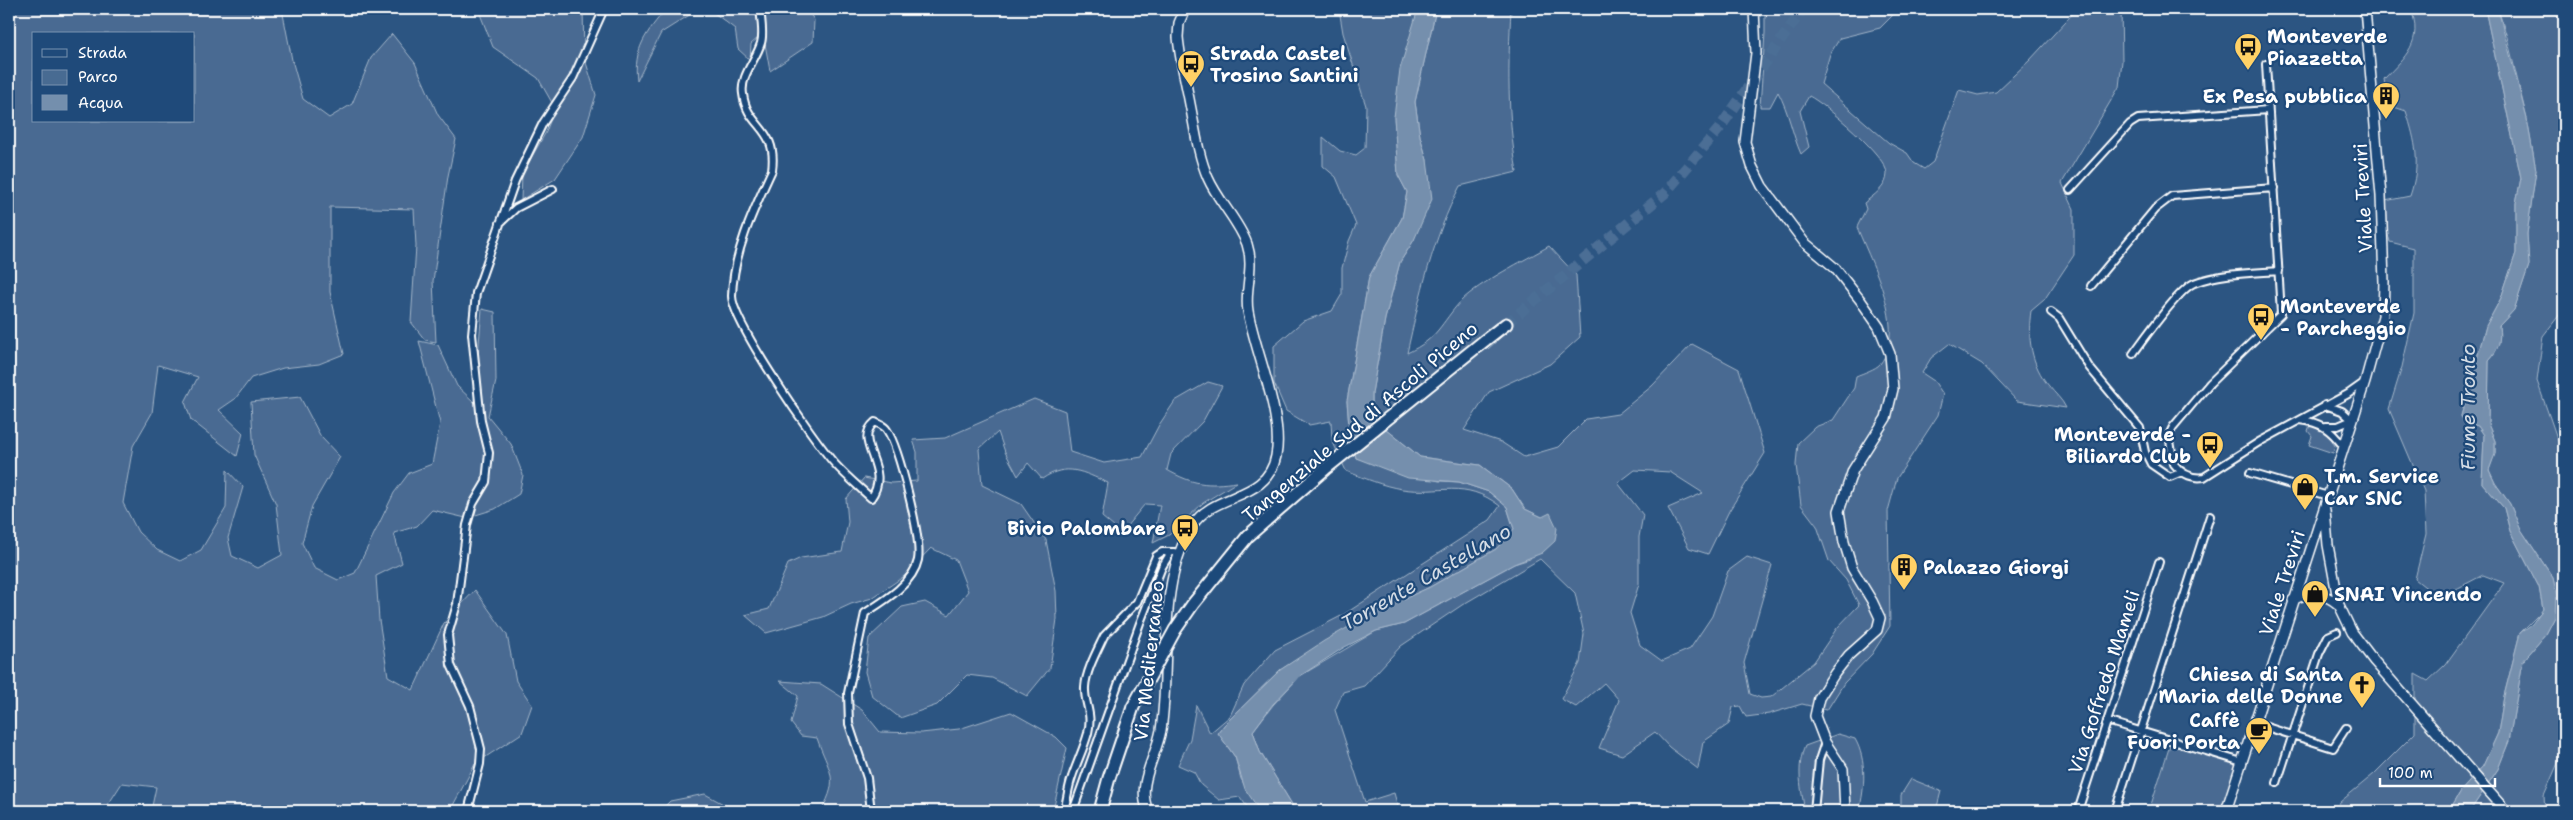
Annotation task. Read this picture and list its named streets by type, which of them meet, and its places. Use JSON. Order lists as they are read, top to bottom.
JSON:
{
  "streets": {
    "highway": ["Tangenziale Sud di Ascoli Piceno"],
    "street": ["Viale Treviri", "Via Mediterraneo", "Via Goffredo Mameli"]
  },
  "water": ["Fiume Tronto", "Torrente Castellano"],
  "places": {
    "bus stop": [
      "Monteverde Piazzetta",
      "Strada Castel Trosino Santini",
      "Monteverde - Parcheggio",
      "Monteverde - Biliardo Club",
      "Bivio Palombare"
    ],
    "building": ["Ex Pesa pubblica", "Palazzo Giorgi"],
    "shop": ["T.m. Service Car SNC", "SNAI Vincendo"],
    "church": ["Chiesa di Santa Maria delle Donne"],
    "cafe": ["Caffè Fuori Porta"]
  },
  "legend": ["Strada", "Parco", "Acqua"],
  "scale_bar": "100 m"
}
